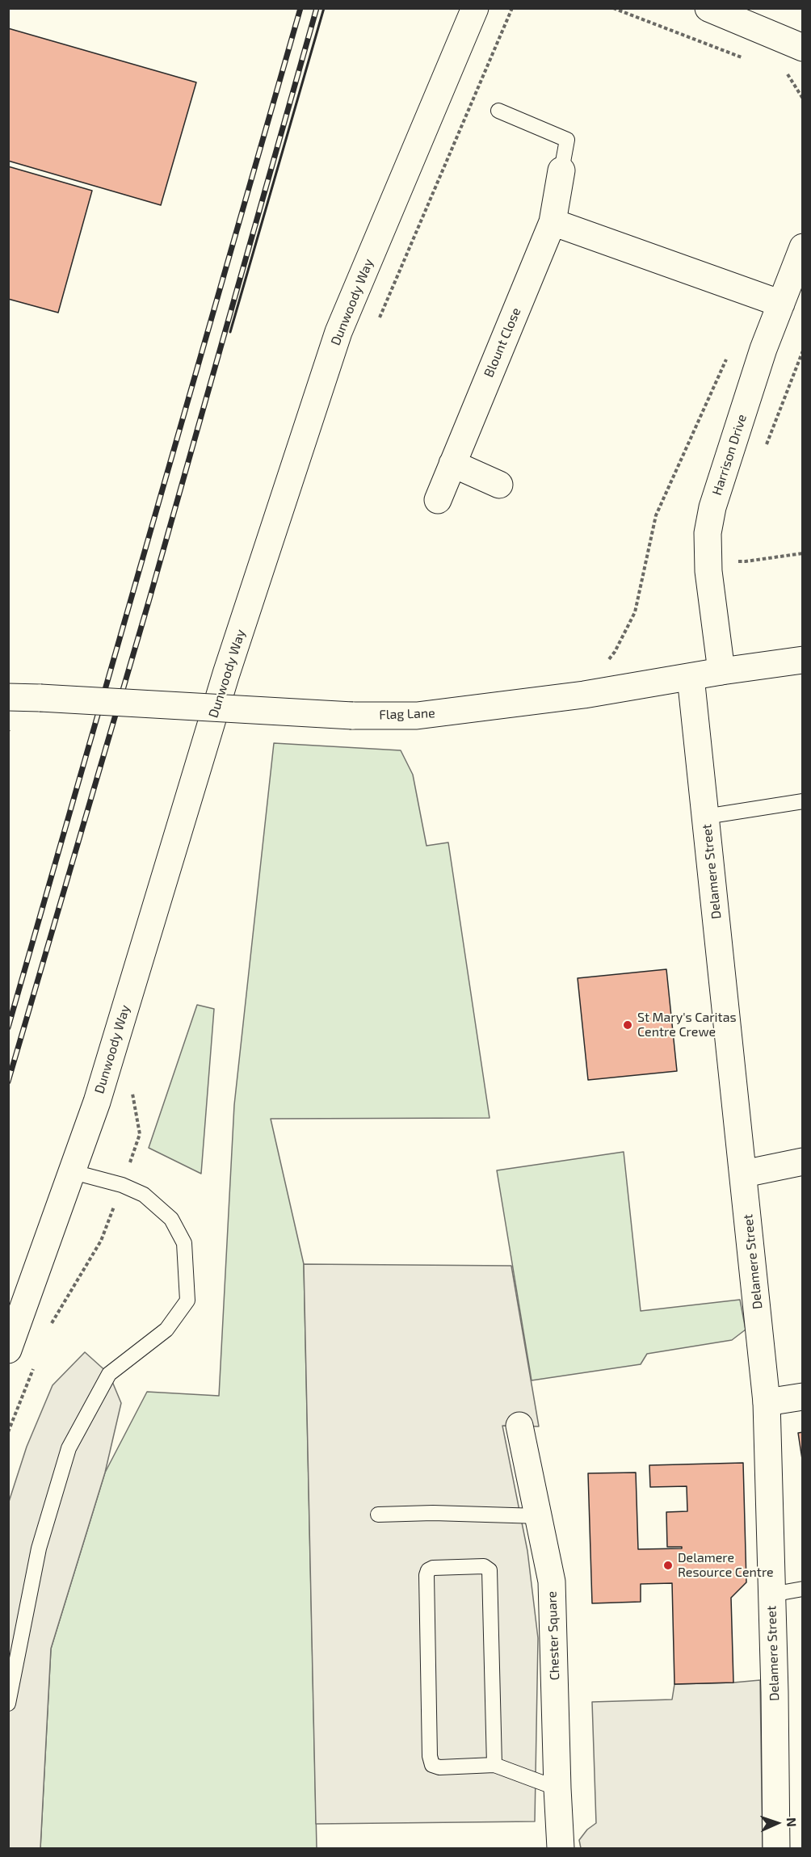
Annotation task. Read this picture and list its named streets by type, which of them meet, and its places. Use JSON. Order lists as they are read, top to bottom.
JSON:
{
  "streets": {
    "street": [
      "Dunwoody Way",
      "Blount Close",
      "Harrison Drive",
      "Flag Lane",
      "Delamere Street",
      "Chester Square"
    ]
  },
  "crossings": [
    ["Harrison Drive", "Flag Lane"],
    ["Flag Lane", "Delamere Street"]
  ],
  "places": ["St Mary's Caritas Centre Crewe", "Delamere Resource Centre"],
  "north": "right"
}
